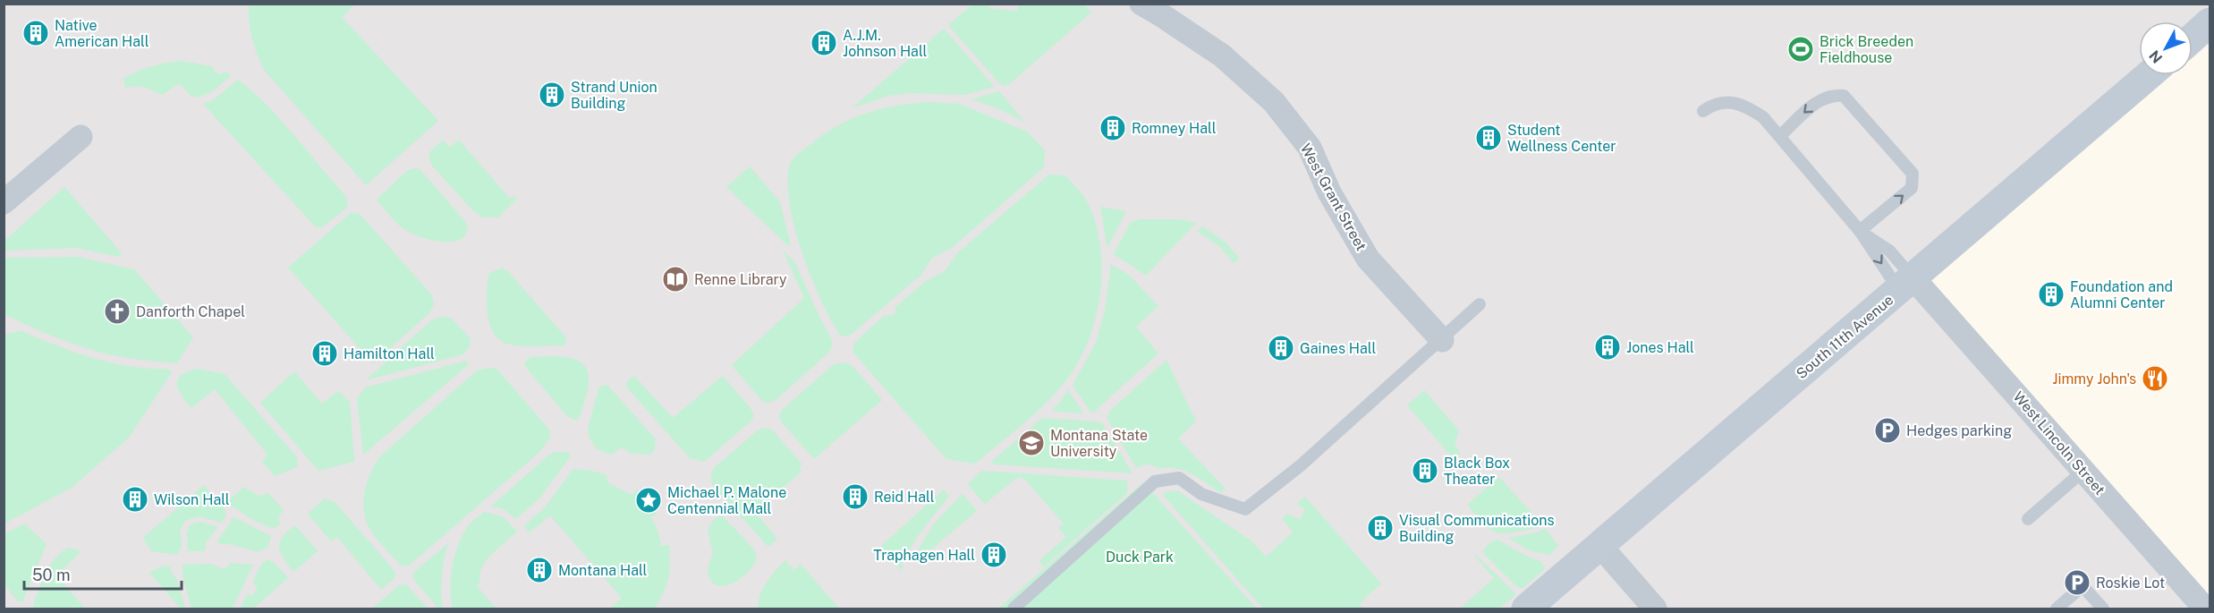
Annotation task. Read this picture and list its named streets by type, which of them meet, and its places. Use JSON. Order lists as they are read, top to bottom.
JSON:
{
  "streets": {
    "street": ["West Grant Street", "South 11th Avenue", "West Lincoln Street"]
  },
  "crossings": [
    ["South 11th Avenue", "West Lincoln Street"]
  ],
  "parks": ["Duck Park"],
  "places": {
    "building": [
      "Native American Hall",
      "A.J.M. Johnson Hall",
      "Strand Union Building",
      "Romney Hall",
      "Student Wellness Center",
      "Foundation and Alumni Center",
      "Jones Hall",
      "Gaines Hall",
      "Hamilton Hall",
      "Black Box Theater",
      "Reid Hall",
      "Wilson Hall",
      "Visual Communications Building",
      "Traphagen Hall",
      "Montana Hall"
    ],
    "sports": ["Brick Breeden Fieldhouse"],
    "library": ["Renne Library"],
    "church": ["Danforth Chapel"],
    "restaurant": ["Jimmy John's"],
    "parking": ["Hedges parking", "Roskie Lot"],
    "school or university": ["Montana State University"],
    "place": ["Michael P. Malone Centennial Mall"]
  },
  "scale_bar": "50 m",
  "north": "bottom left"
}
